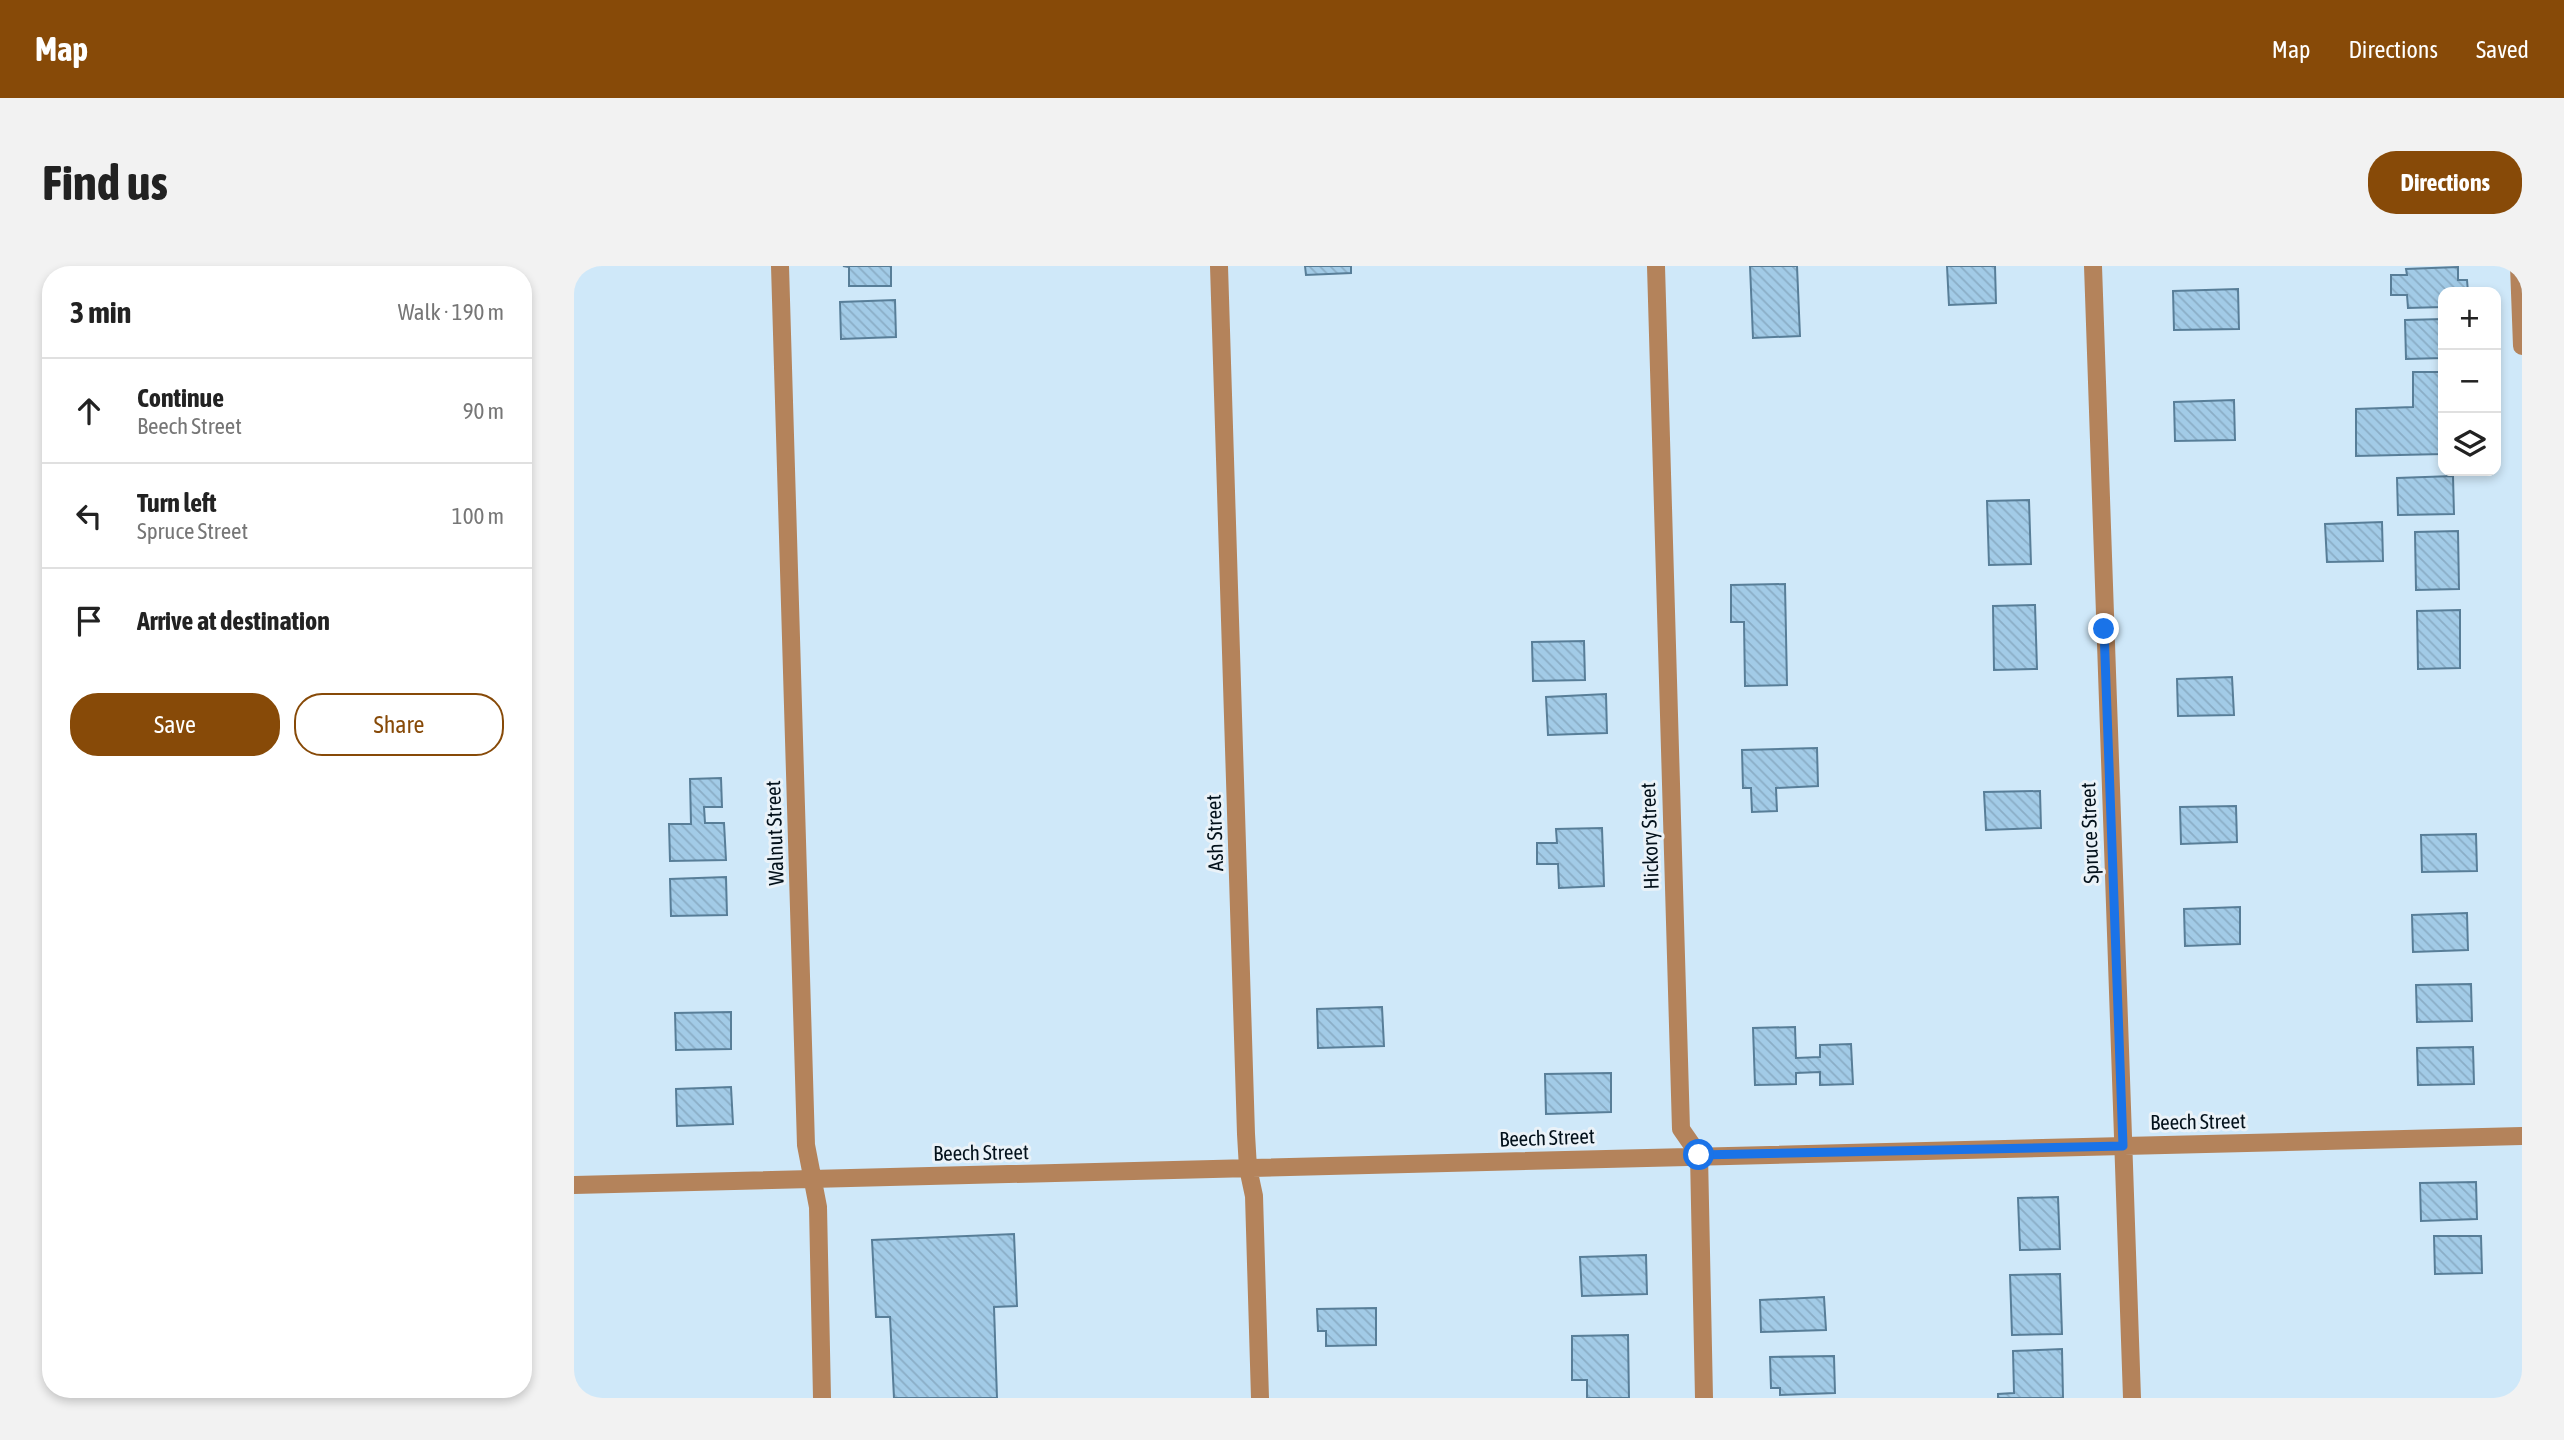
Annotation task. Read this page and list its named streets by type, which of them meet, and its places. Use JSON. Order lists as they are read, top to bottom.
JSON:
{
  "streets": {
    "street": [
      "Walnut Street",
      "Ash Street",
      "Spruce Street",
      "Hickory Street",
      "Beech Street"
    ]
  },
  "crossings": [
    ["Walnut Street", "Beech Street"],
    ["Ash Street", "Beech Street"],
    ["Spruce Street", "Beech Street"],
    ["Hickory Street", "Beech Street"]
  ],
  "page": {
    "header": "Map",
    "nav": ["Map", "Directions", "Saved"],
    "buttons": [
      "Directions",
      ["Save", "Share"]
    ],
    "title": "Find us",
    "heading": ["3 min", "Walk · 190 m"],
    "map_buttons": ["+", "−"],
    "list": [
      ["Continue", "Beech Street", "90 m"],
      ["Turn left", "Spruce Street", "100 m"],
      "Arrive at destination"
    ]
  }
}
